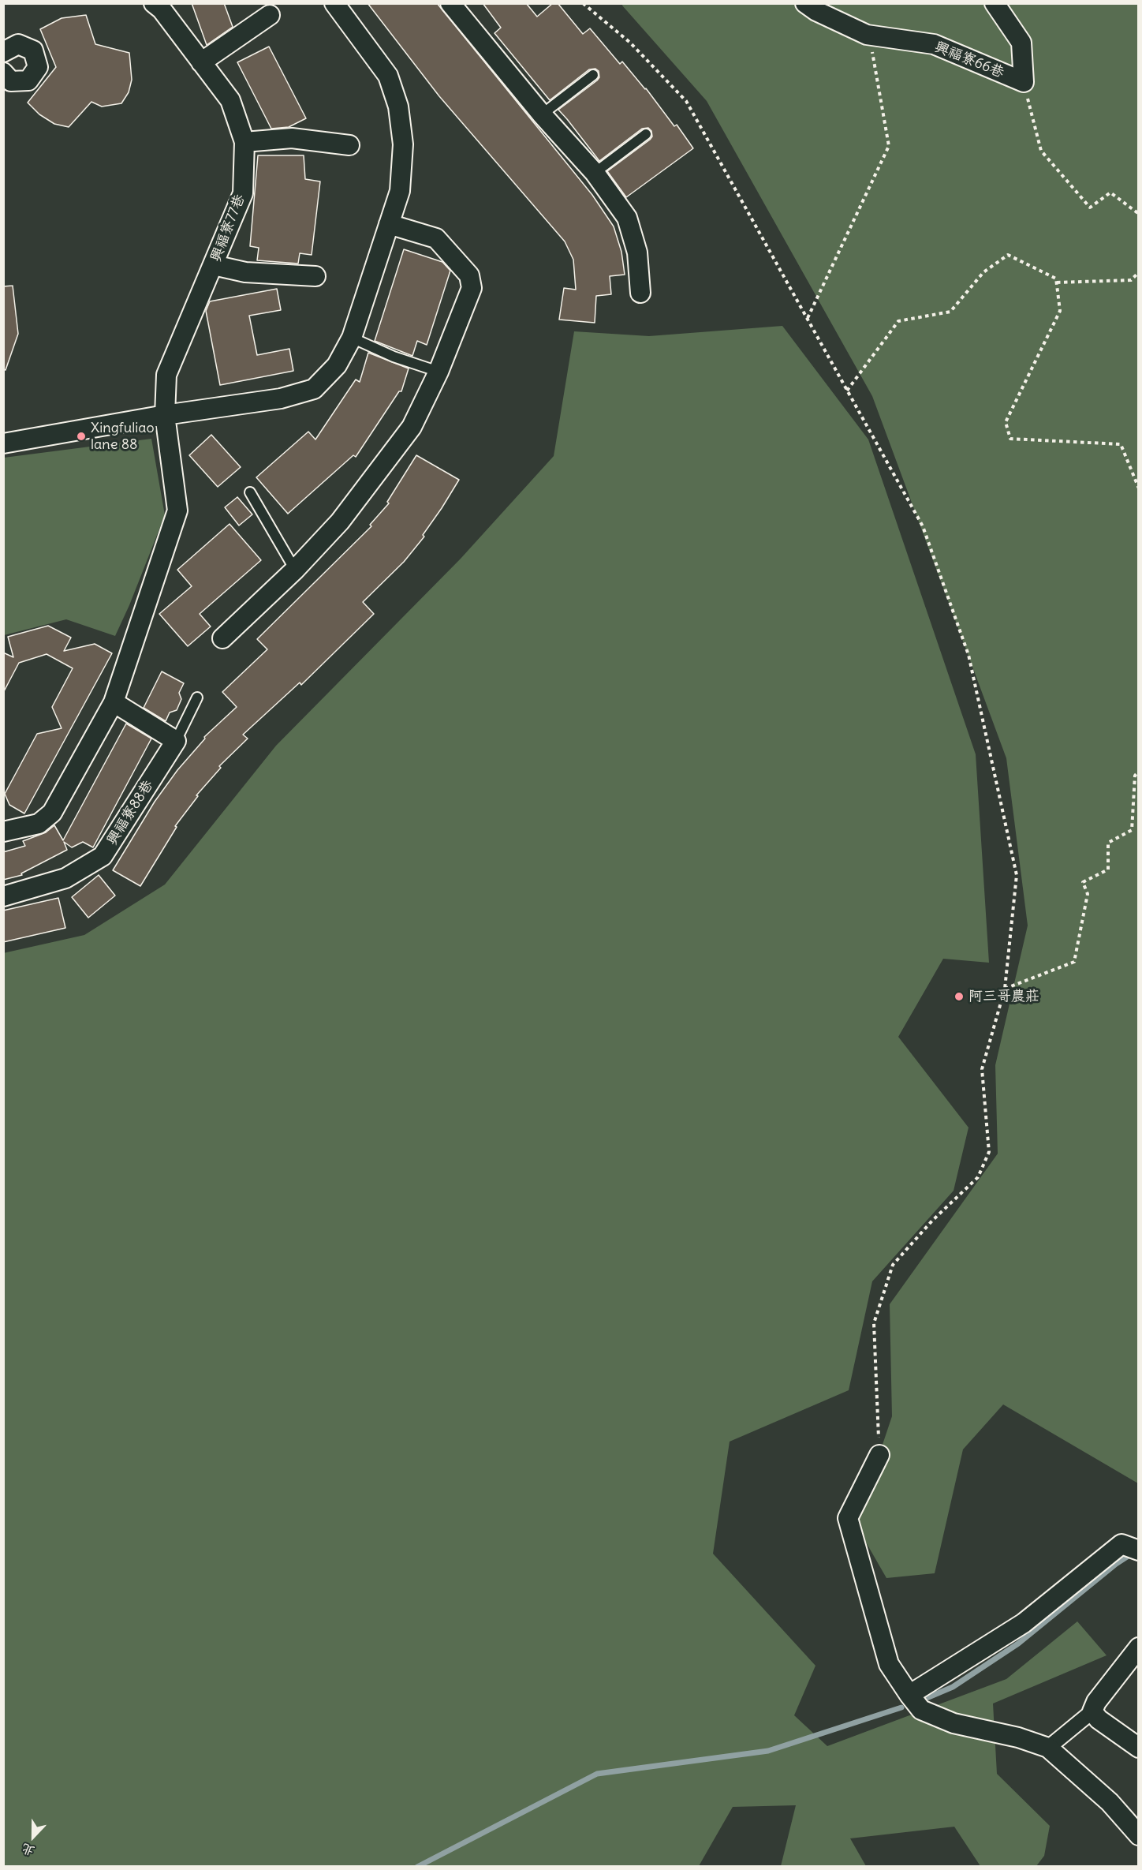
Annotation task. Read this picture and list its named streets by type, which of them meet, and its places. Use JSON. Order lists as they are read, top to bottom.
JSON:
{
  "streets": {
    "street": ["興福寮66巷", "興福寮77巷", "興福寮88巷"]
  },
  "places": ["Xingfuliao lane 88", "阿三哥農莊"],
  "north": "bottom"
}
